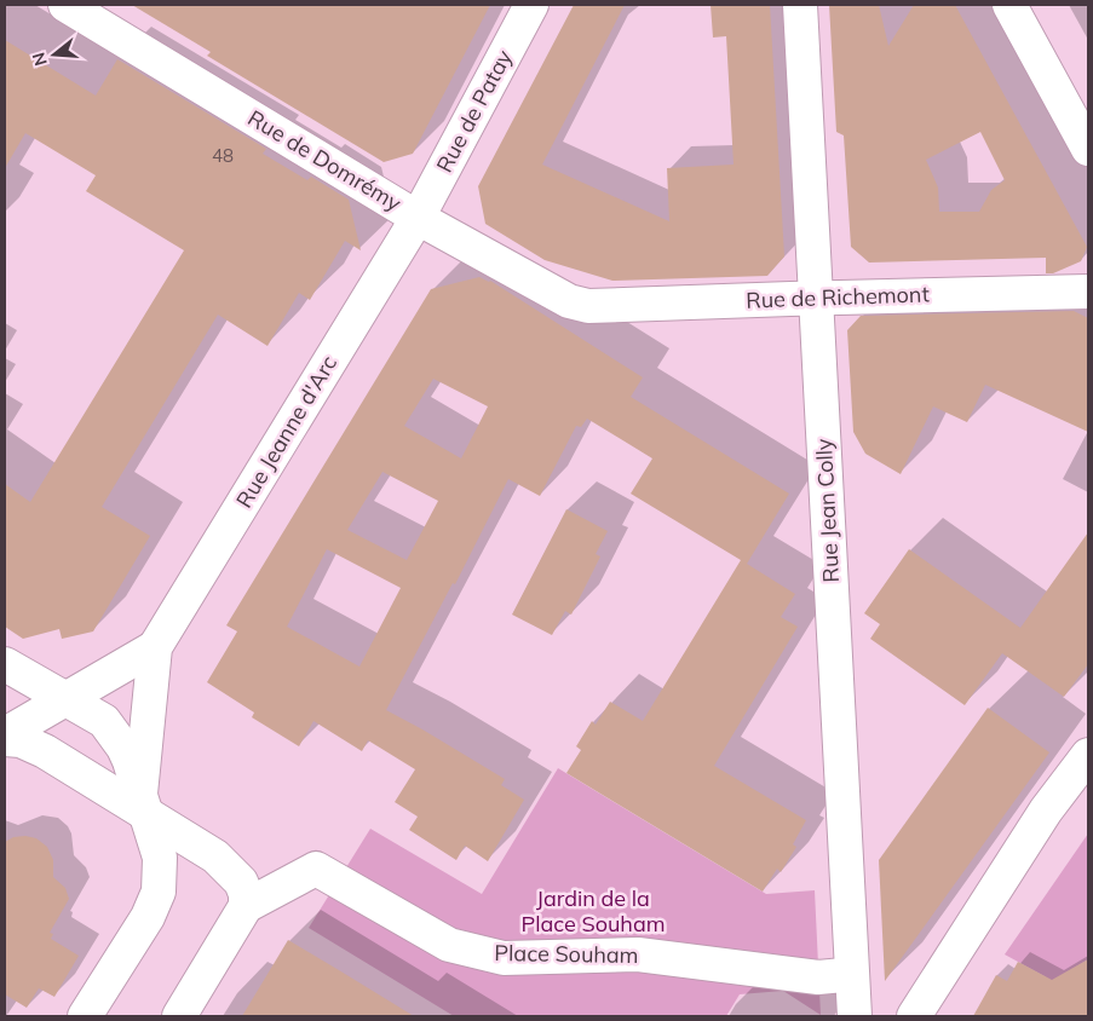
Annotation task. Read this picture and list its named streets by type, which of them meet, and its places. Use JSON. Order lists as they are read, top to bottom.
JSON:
{
  "streets": {
    "street": [
      "Rue de Patay",
      "Rue de Domrémy",
      "Rue de Richemont",
      "Rue Jeanne d'Arc",
      "Rue Jean Colly",
      "Place Souham"
    ]
  },
  "crossings": [
    ["Rue de Patay", "Rue de Domrémy"],
    ["Rue de Patay", "Rue Jeanne d'Arc"],
    ["Rue de Domrémy", "Rue de Richemont"],
    ["Rue de Domrémy", "Rue Jeanne d'Arc"],
    ["Rue de Richemont", "Rue Jean Colly"]
  ],
  "parks": ["Jardin de la Place Souham"],
  "house_numbers": ["48"],
  "north": "left"
}
